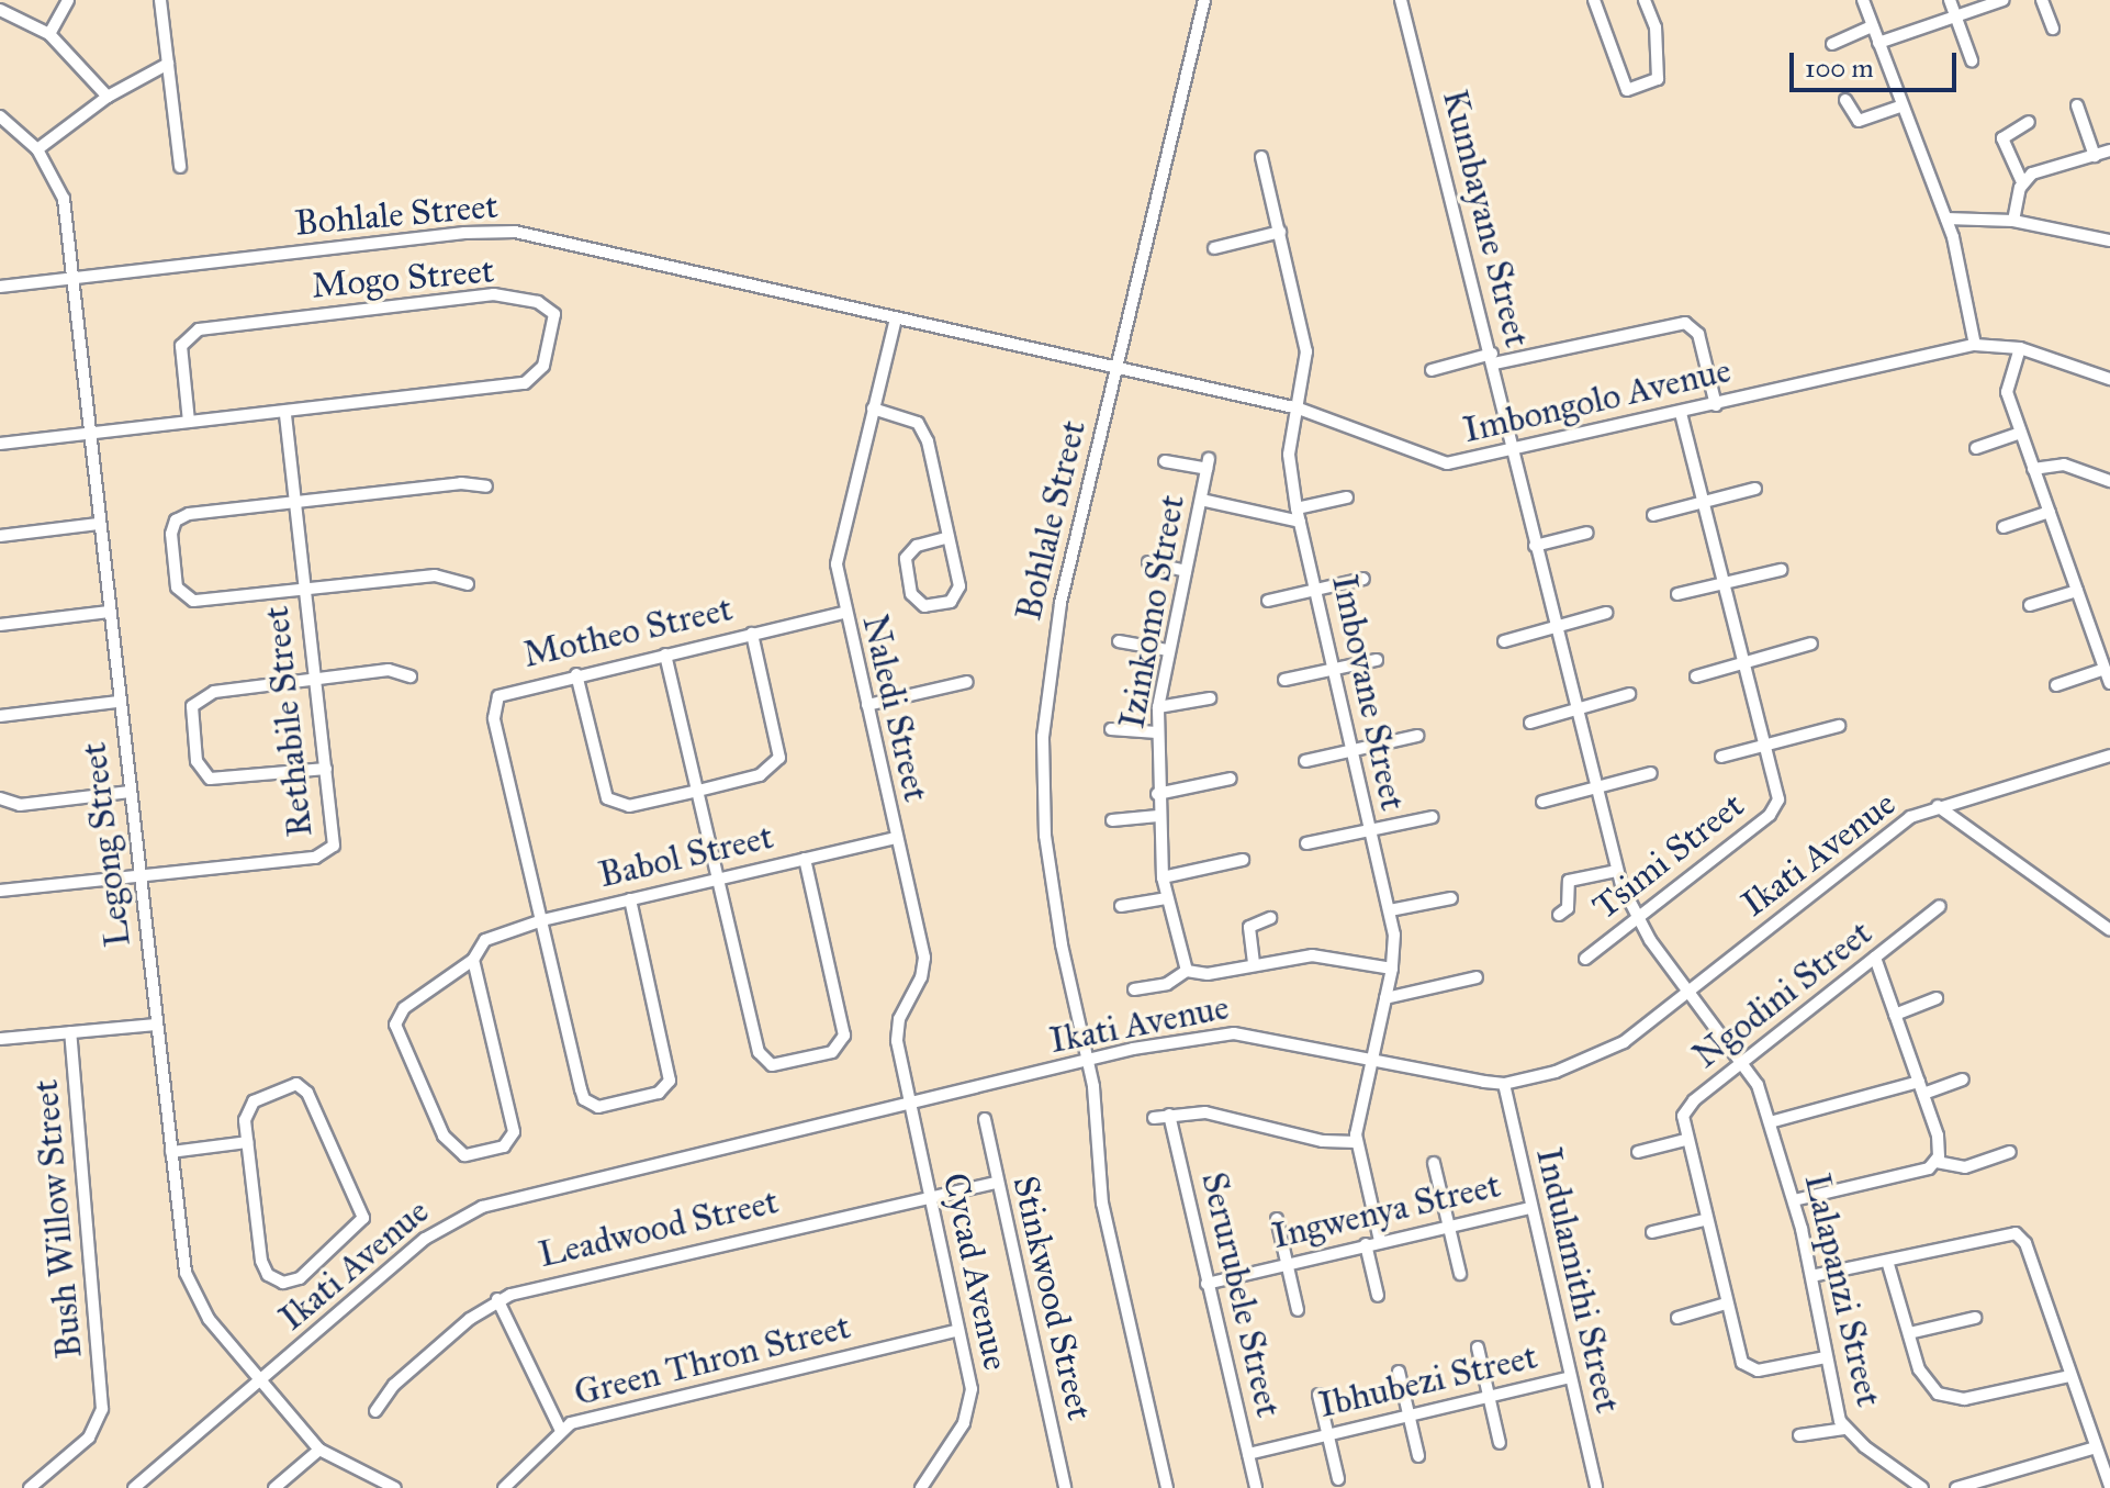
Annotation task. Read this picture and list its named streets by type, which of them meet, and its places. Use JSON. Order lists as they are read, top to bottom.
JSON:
{
  "streets": {
    "street": [
      "Bohlale Street",
      "Kumbayane Street",
      "Mogo Street",
      "Imbongolo Avenue",
      "Izinkomo Street",
      "Motheo Street",
      "Imbovane Street",
      "Naledi Street",
      "Rethabile Street",
      "Legong Street",
      "Ikati Avenue",
      "Babol Street",
      "Tsimi Street",
      "Ngodini Street",
      "Ingwenya Street",
      "Bush Willow Street",
      "Leadwood Street",
      "Cycad Avenue",
      "Indulamithi Street",
      "Lalapanzi Street",
      "Serurubele Street",
      "Stinkwood Street",
      "Green Thron Street",
      "Ibhubezi Street"
    ]
  },
  "crossings": [
    ["Bohlale Street", "Imbongolo Avenue"],
    ["Bohlale Street", "Naledi Street"],
    ["Bohlale Street", "Legong Street"],
    ["Bohlale Street", "Ikati Avenue"],
    ["Kumbayane Street", "Imbongolo Avenue"],
    ["Kumbayane Street", "Lalapanzi Street"],
    ["Mogo Street", "Rethabile Street"],
    ["Mogo Street", "Legong Street"],
    ["Imbongolo Avenue", "Imbovane Street"],
    ["Imbongolo Avenue", "Naledi Street"],
    ["Imbongolo Avenue", "Tsimi Street"],
    ["Imbongolo Avenue", "Lalapanzi Street"],
    ["Motheo Street", "Naledi Street"],
    ["Motheo Street", "Babol Street"],
    ["Imbovane Street", "Ikati Avenue"],
    ["Imbovane Street", "Ingwenya Street"],
    ["Naledi Street", "Ikati Avenue"],
    ["Naledi Street", "Babol Street"],
    ["Naledi Street", "Cycad Avenue"],
    ["Rethabile Street", "Legong Street"],
    ["Legong Street", "Ikati Avenue"],
    ["Ikati Avenue", "Cycad Avenue"],
    ["Ikati Avenue", "Indulamithi Street"],
    ["Ikati Avenue", "Lalapanzi Street"],
    ["Tsimi Street", "Lalapanzi Street"],
    ["Ngodini Street", "Lalapanzi Street"],
    ["Ingwenya Street", "Indulamithi Street"],
    ["Ingwenya Street", "Serurubele Street"],
    ["Leadwood Street", "Cycad Avenue"],
    ["Leadwood Street", "Stinkwood Street"],
    ["Cycad Avenue", "Green Thron Street"],
    ["Indulamithi Street", "Ibhubezi Street"],
    ["Serurubele Street", "Ibhubezi Street"]
  ],
  "scale_bar": "100 m"
}
